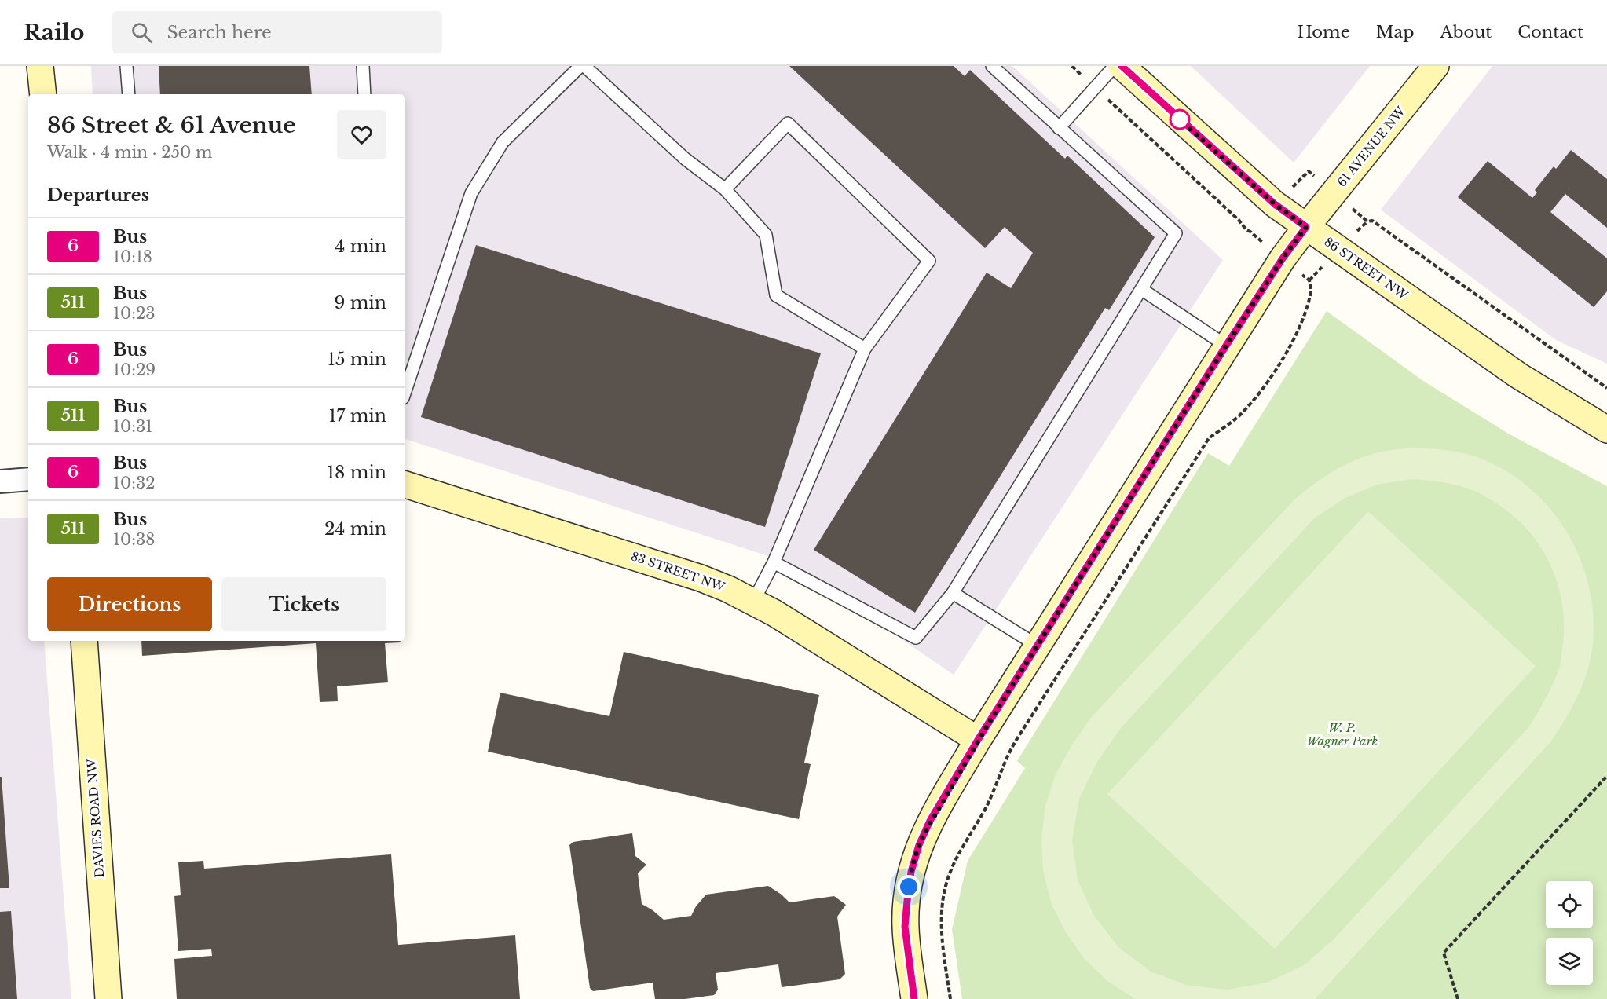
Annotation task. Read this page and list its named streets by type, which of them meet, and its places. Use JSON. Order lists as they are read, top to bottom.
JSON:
{
  "streets": {
    "street": [
      "61 AVENUE NW",
      "86 STREET NW",
      "83 STREET NW",
      "DAVIES ROAD NW"
    ]
  },
  "crossings": [
    ["61 AVENUE NW", "86 STREET NW"],
    ["61 AVENUE NW", "83 STREET NW"]
  ],
  "parks": ["W. P. Wagner Park"],
  "lines": ["bus line 6"],
  "page": {
    "header": "Railo",
    "search": "Search here",
    "nav": [
      "Home",
      "Map",
      "About",
      "Contact"
    ],
    "heading": [
      ["86 Street & 61 Avenue", "Walk · 4 min · 250 m"],
      "Departures"
    ],
    "list": [
      {
        "mark": "6",
        "name": "Bus",
        "note": "10:18",
        "value": "4 min"
      },
      {
        "mark": "511",
        "name": "Bus",
        "note": "10:23",
        "value": "9 min"
      },
      {
        "mark": "6",
        "name": "Bus",
        "note": "10:29",
        "value": "15 min"
      },
      {
        "mark": "511",
        "name": "Bus",
        "note": "10:31",
        "value": "17 min"
      },
      {
        "mark": "6",
        "name": "Bus",
        "note": "10:32",
        "value": "18 min"
      },
      {
        "mark": "511",
        "name": "Bus",
        "note": "10:38",
        "value": "24 min"
      }
    ],
    "buttons": ["Directions", "Tickets"]
  }
}
